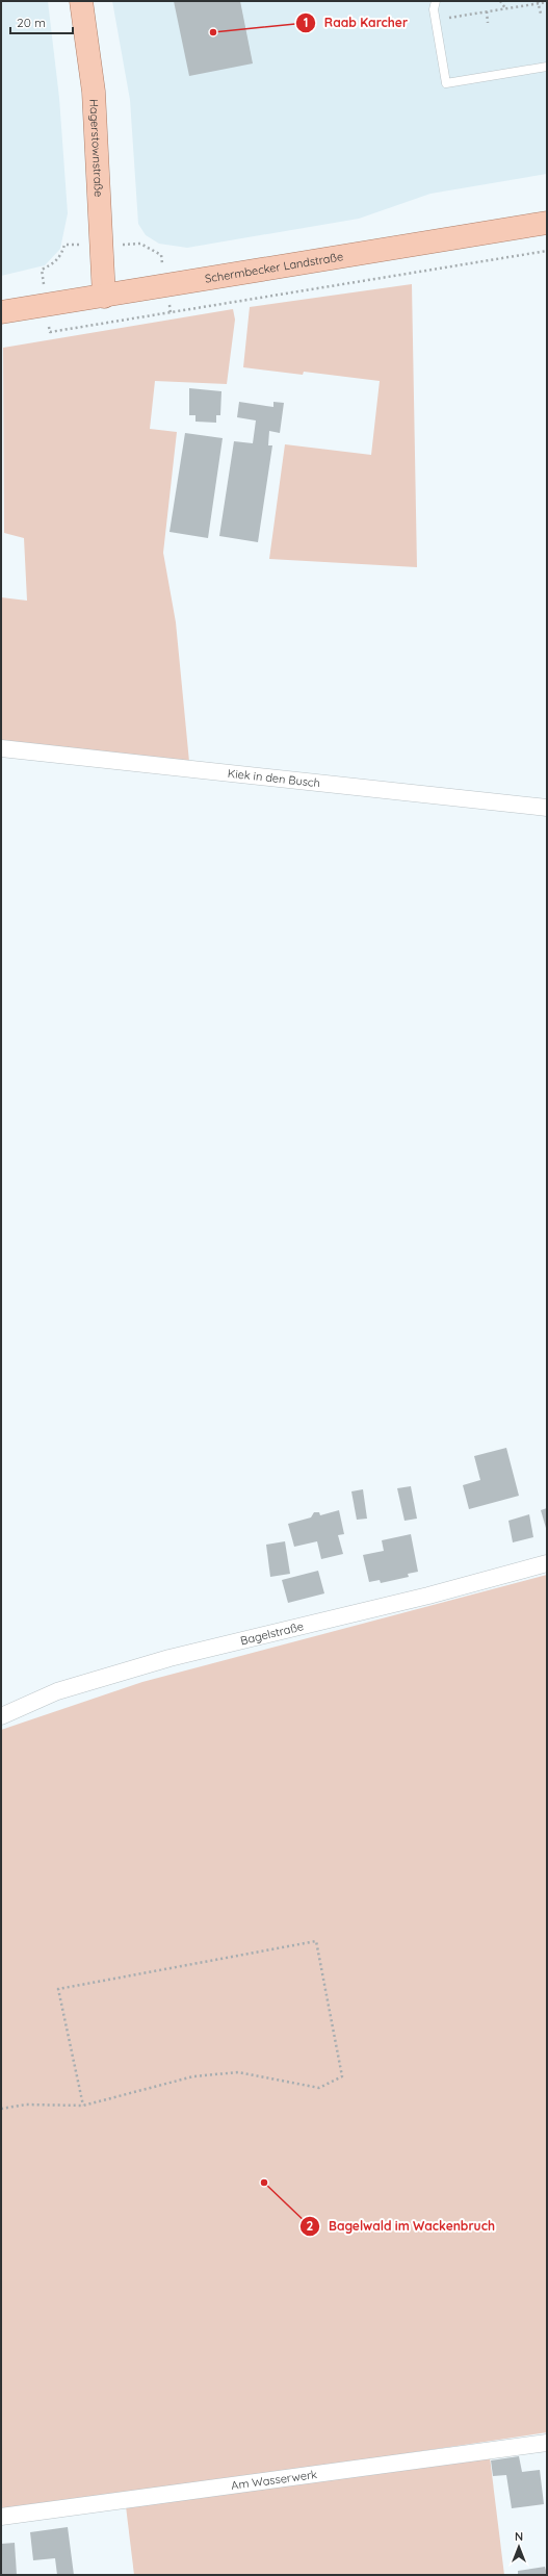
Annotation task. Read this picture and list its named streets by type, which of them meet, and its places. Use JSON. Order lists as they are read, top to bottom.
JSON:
{
  "streets": {
    "main road": ["Hagerstownstraße", "Schermbecker Landstraße"],
    "street": ["Kiek in den Busch", "Bagelstraße", "Am Wasserwerk"]
  },
  "crossings": [
    ["Hagerstownstraße", "Schermbecker Landstraße"]
  ],
  "places": ["Raab Karcher", "Bagelwald im Wackenbruch"],
  "scale_bar": "20 m",
  "north": "top"
}
